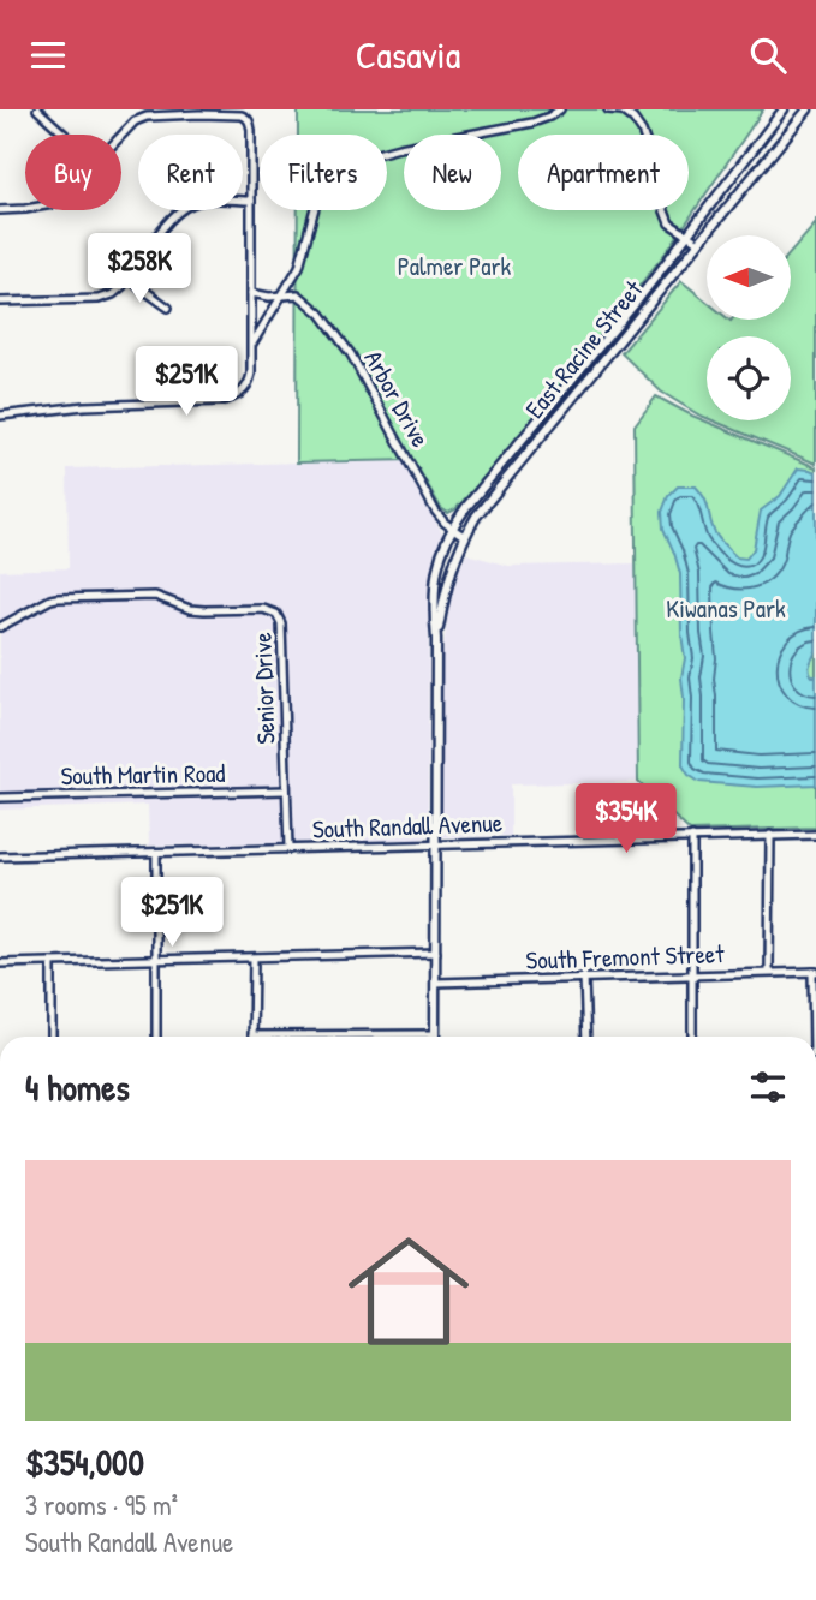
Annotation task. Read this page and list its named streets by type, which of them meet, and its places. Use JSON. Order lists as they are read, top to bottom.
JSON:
{
  "streets": {
    "main road": ["East Racine Street"],
    "street": [
      "Arbor Drive",
      "Senior Drive",
      "South Martin Road",
      "South Randall Avenue",
      "South Fremont Street"
    ]
  },
  "crossings": [
    ["East Racine Street", "Arbor Drive"],
    ["East Racine Street", "South Randall Avenue"],
    ["East Racine Street", "South Fremont Street"],
    ["Senior Drive", "South Martin Road"],
    ["Senior Drive", "South Randall Avenue"]
  ],
  "parks": ["Palmer Park", "Kiwanas Park"],
  "north": "left",
  "page": {
    "header": "Casavia",
    "chip": [
      "Buy",
      "Rent",
      "Filters",
      "New",
      "Apartment"
    ],
    "price": [
      "$258K",
      "$251K",
      "$354K",
      "$251K"
    ],
    "heading": "4 homes",
    "list": [
      {
        "name": "$354,000",
        "note": "3 rooms · 95 m² · South Randall Avenue"
      }
    ]
  }
}
